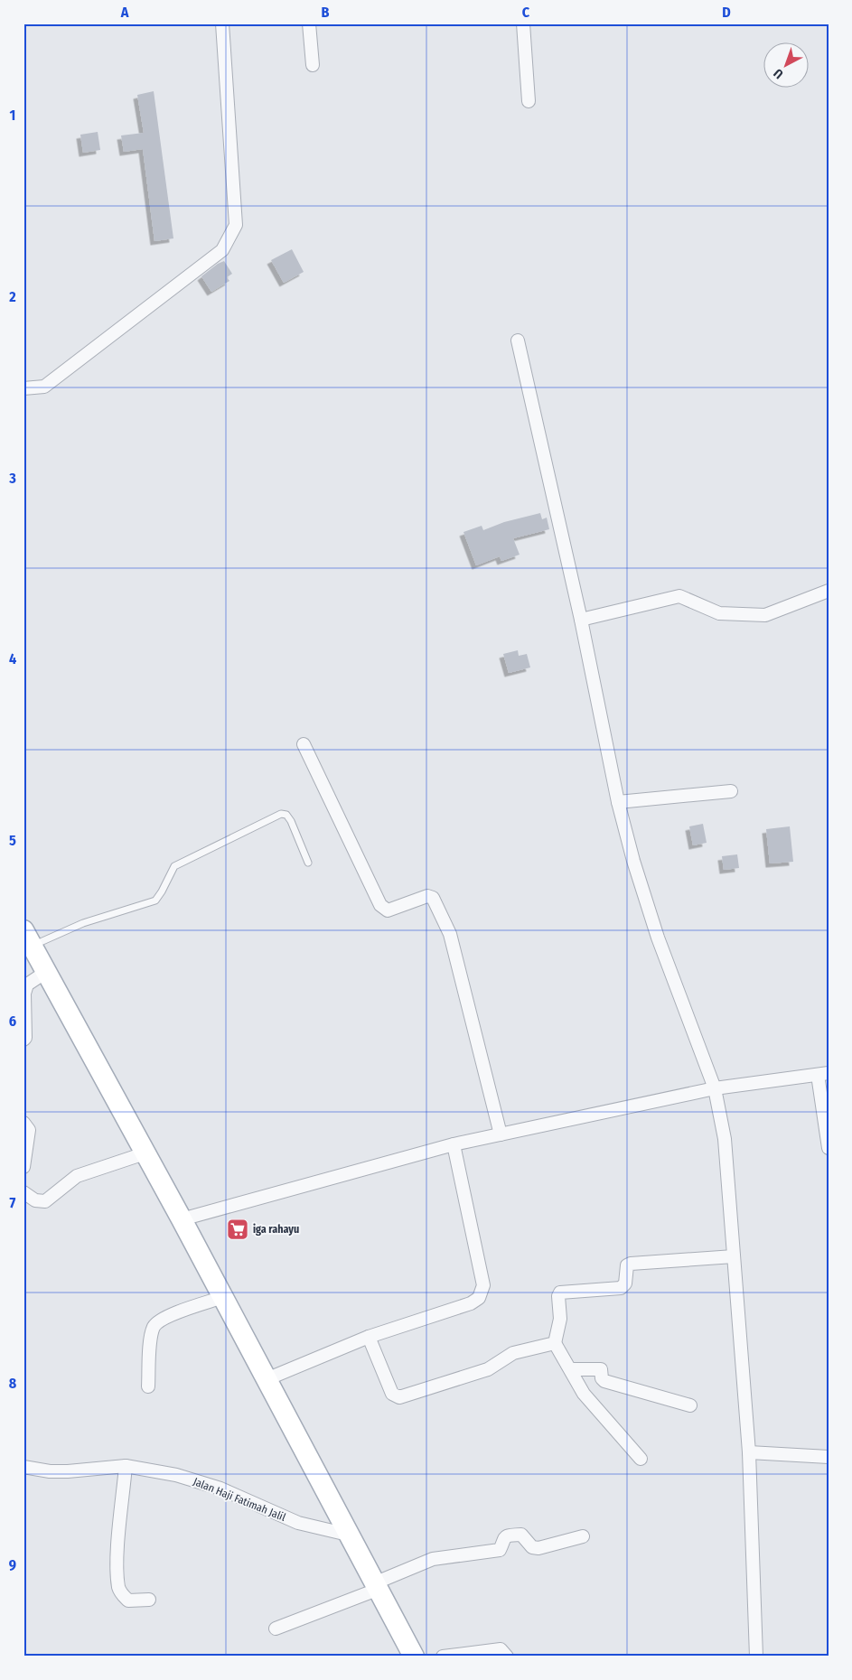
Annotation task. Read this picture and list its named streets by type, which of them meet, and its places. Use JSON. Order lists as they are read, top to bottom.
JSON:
{
  "streets": {
    "street": ["Jalan Haji Fatimah Jalil"]
  },
  "places": {
    "supermarket": ["iga rahayu"]
  },
  "north": "bottom left",
  "grid": {
    "columns": [
      "A",
      "B",
      "C",
      "D"
    ],
    "rows": [
      "1",
      "2",
      "3",
      "4",
      "5",
      "6",
      "7",
      "8",
      "9"
    ]
  }
}
